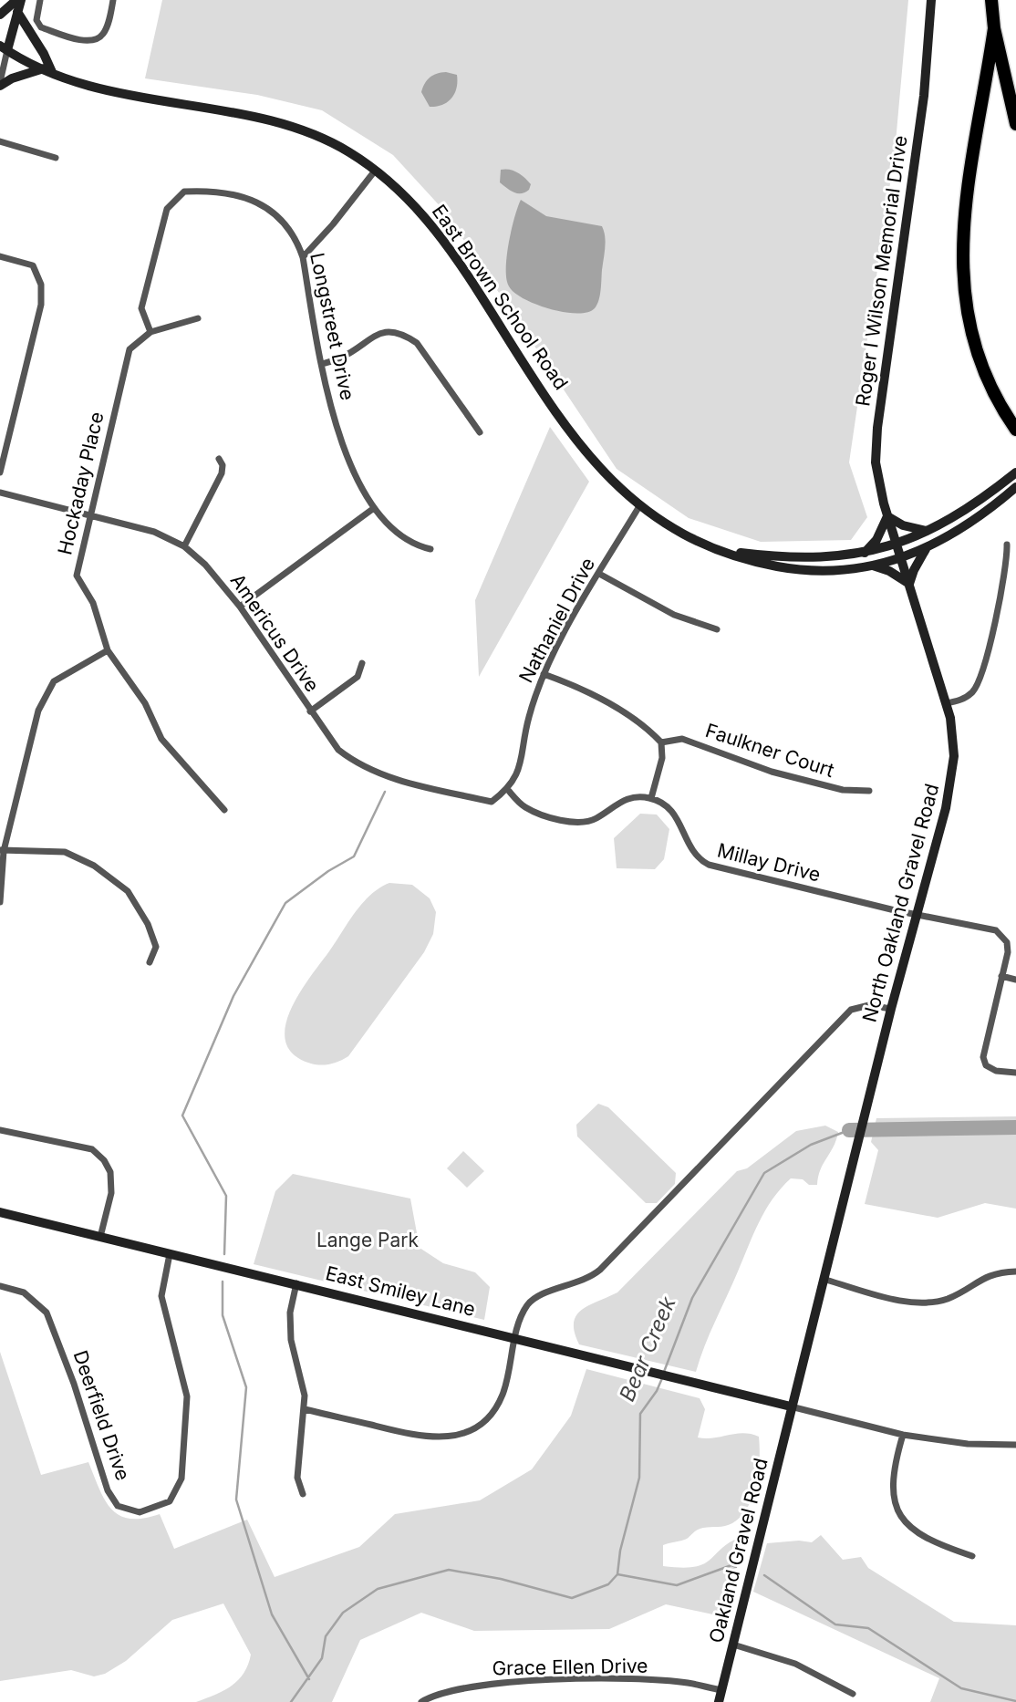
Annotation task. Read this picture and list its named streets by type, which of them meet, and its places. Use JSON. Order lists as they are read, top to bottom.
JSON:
{
  "streets": {
    "street": [
      "Roger I Wilson Memorial Drive",
      "East Brown School Road",
      "Longstreet Drive",
      "Hockaday Place",
      "Nathaniel Drive",
      "Americus Drive",
      "Faulkner Court",
      "Millay Drive",
      "North Oakland Gravel Road",
      "East Smiley Lane",
      "Deerfield Drive",
      "Oakland Gravel Road",
      "Grace Ellen Drive"
    ]
  },
  "crossings": [
    ["Roger I Wilson Memorial Drive", "East Brown School Road"],
    ["Roger I Wilson Memorial Drive", "North Oakland Gravel Road"],
    ["East Brown School Road", "Nathaniel Drive"],
    ["East Brown School Road", "North Oakland Gravel Road"],
    ["Longstreet Drive", "Hockaday Place"],
    ["Hockaday Place", "Americus Drive"],
    ["Nathaniel Drive", "Americus Drive"],
    ["Millay Drive", "North Oakland Gravel Road"],
    ["North Oakland Gravel Road", "East Smiley Lane"],
    ["North Oakland Gravel Road", "Oakland Gravel Road"],
    ["East Smiley Lane", "Deerfield Drive"],
    ["East Smiley Lane", "Oakland Gravel Road"],
    ["Oakland Gravel Road", "Grace Ellen Drive"]
  ],
  "water": ["Bear Creek"],
  "parks": ["Lange Park"]
}
